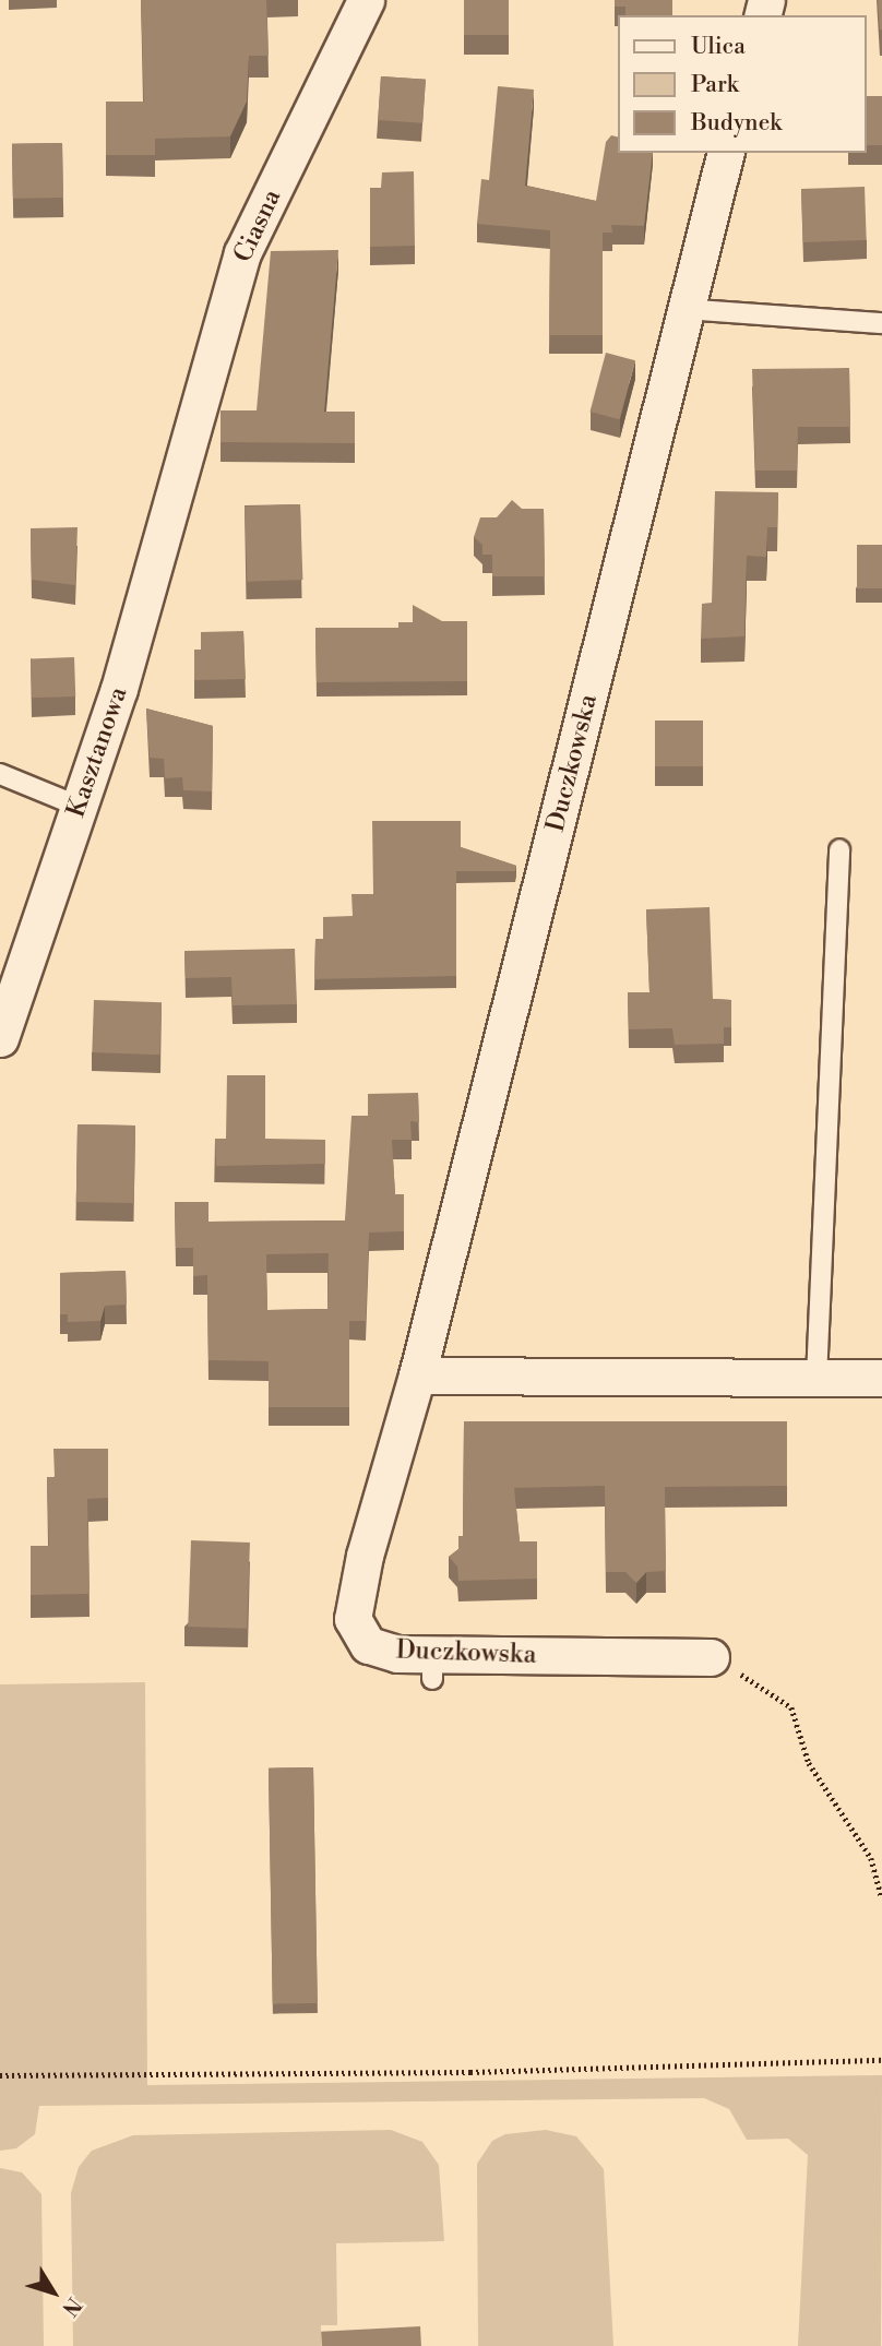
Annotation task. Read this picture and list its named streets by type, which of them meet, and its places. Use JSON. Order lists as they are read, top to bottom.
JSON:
{
  "streets": {
    "street": ["Ciasna", "Kasztanowa", "Duczkowska"]
  },
  "crossings": [
    ["Ciasna", "Kasztanowa"]
  ],
  "legend": ["Ulica", "Park", "Budynek"],
  "north": "bottom right"
}
